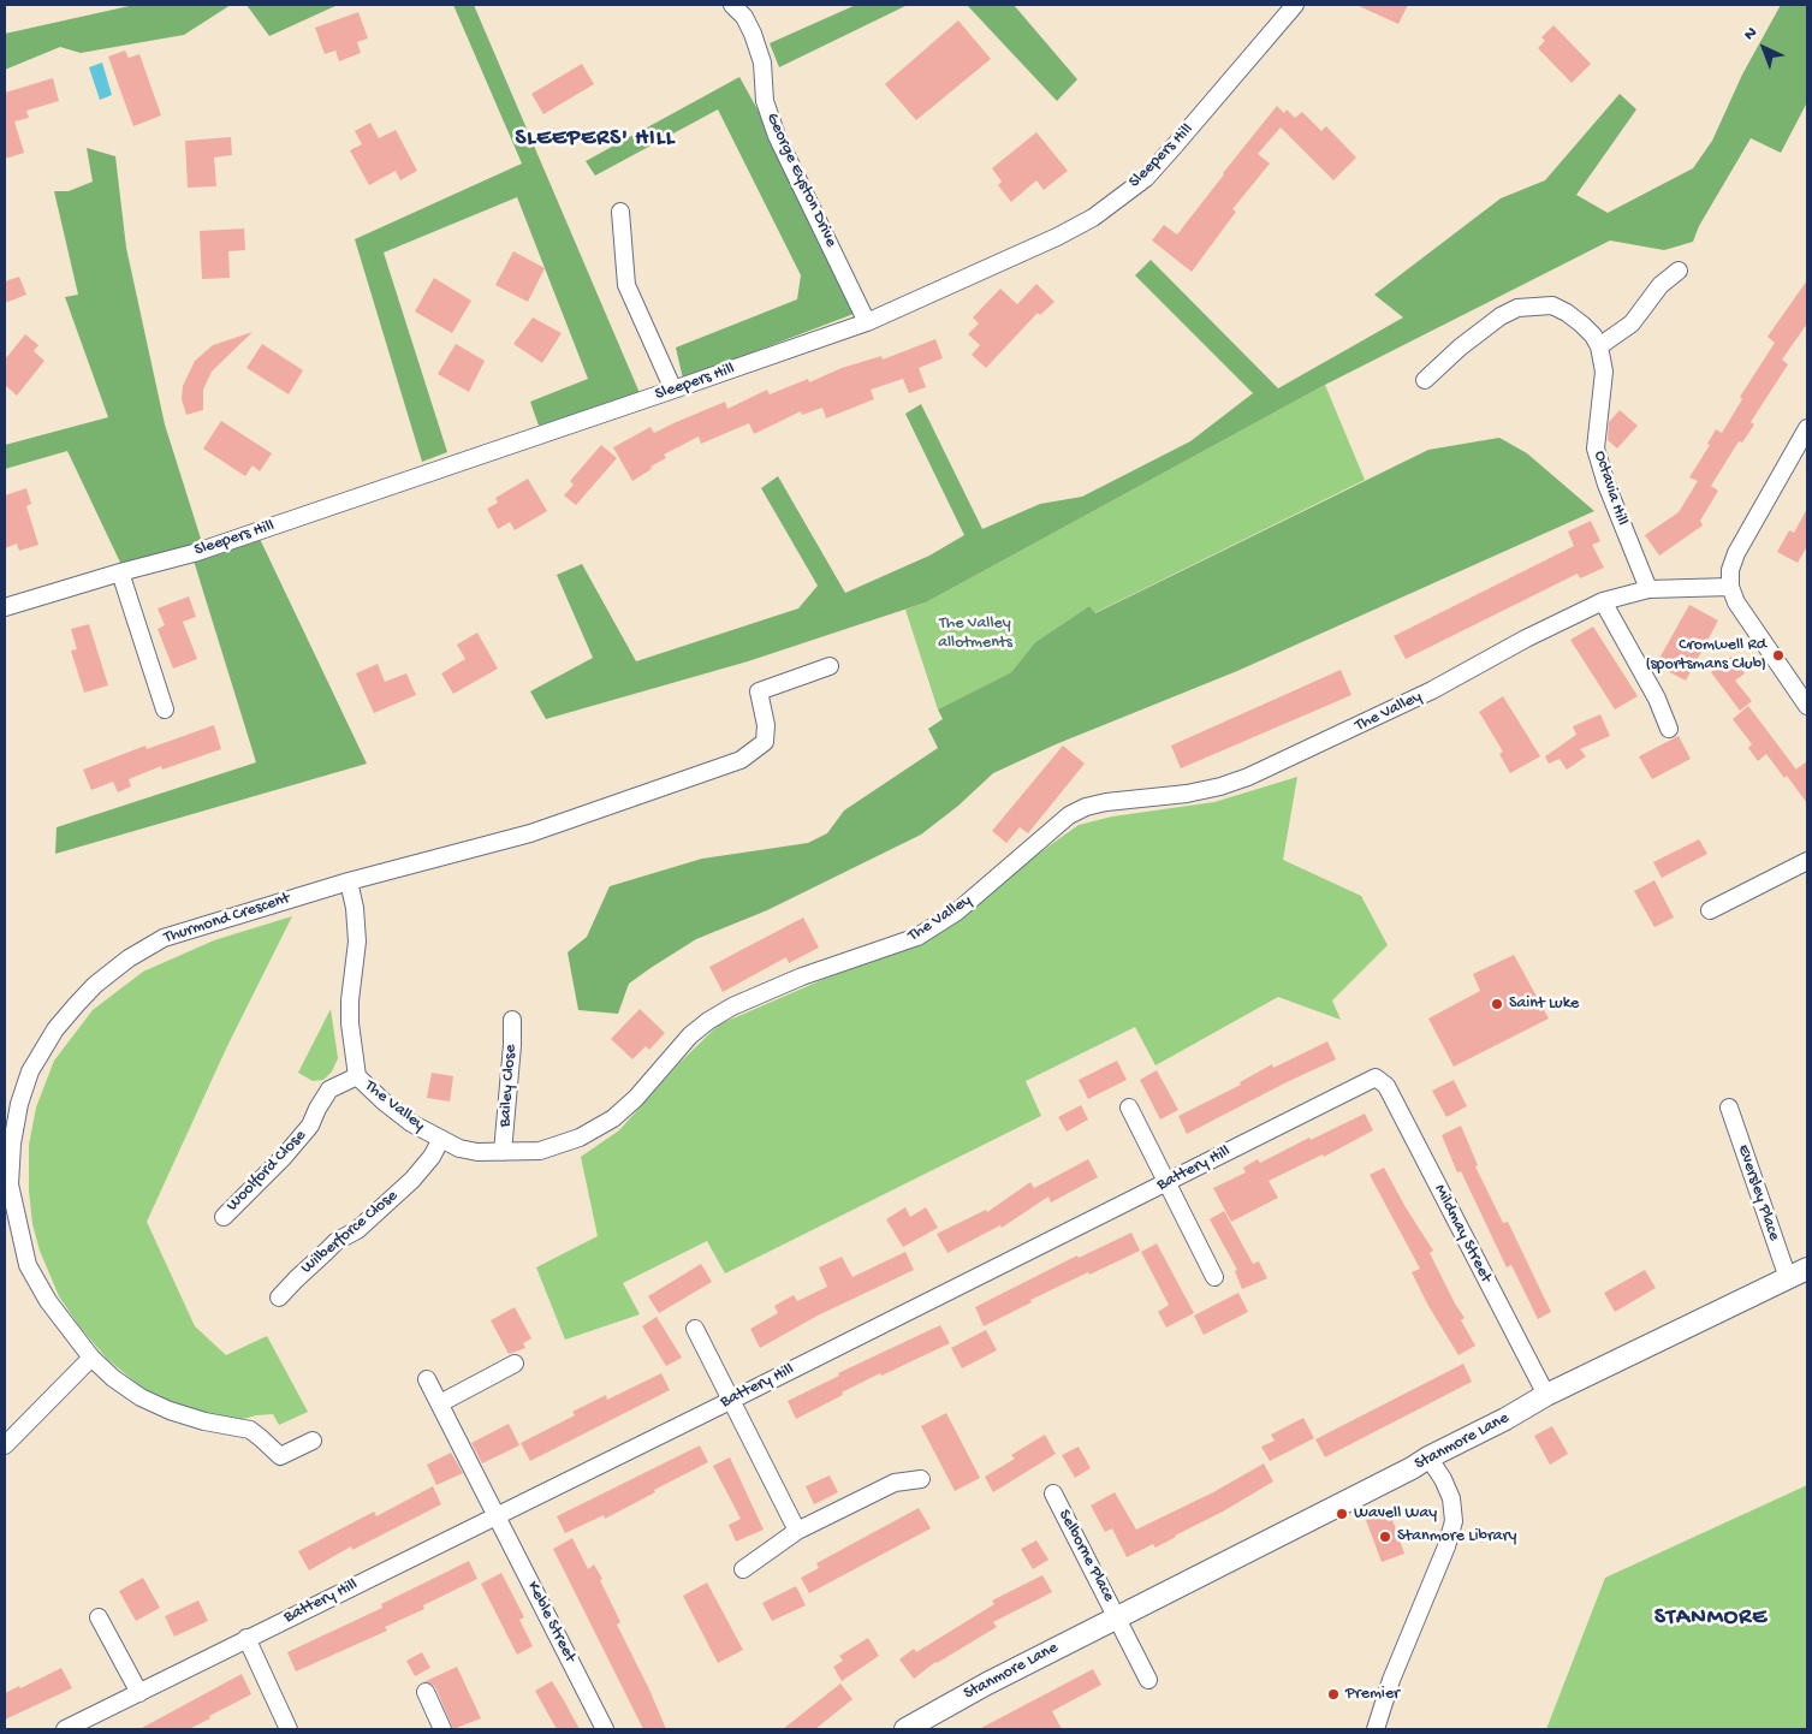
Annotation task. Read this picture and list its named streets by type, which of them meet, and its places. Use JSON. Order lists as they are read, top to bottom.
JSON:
{
  "streets": {
    "street": [
      "Sleepers Hill",
      "George Eyston Drive",
      "Octavia Hill",
      "The Valley",
      "Thurmond Crescent",
      "Bailey Close",
      "Battery Hill",
      "Woolford Close",
      "Eversley Place",
      "Wilberforce Close",
      "Mildmay Street",
      "Stanmore Lane",
      "Selborne Place",
      "Keble Street"
    ]
  },
  "crossings": [
    ["Sleepers Hill", "George Eyston Drive"],
    ["Octavia Hill", "The Valley"],
    ["The Valley", "Thurmond Crescent"],
    ["The Valley", "Bailey Close"],
    ["The Valley", "Woolford Close"],
    ["The Valley", "Wilberforce Close"],
    ["Battery Hill", "Mildmay Street"],
    ["Battery Hill", "Keble Street"],
    ["Eversley Place", "Stanmore Lane"],
    ["Mildmay Street", "Stanmore Lane"],
    ["Stanmore Lane", "Selborne Place"]
  ],
  "districts": ["SLEEPERS' HILL", "STANMORE"],
  "parks": ["The Valley allotments"],
  "places": [
    "Cromwell Rd (sportsmans Club)",
    "Saint Luke",
    "Wavell Way",
    "Stanmore Library",
    "Premier"
  ],
  "north": "top left"
}
